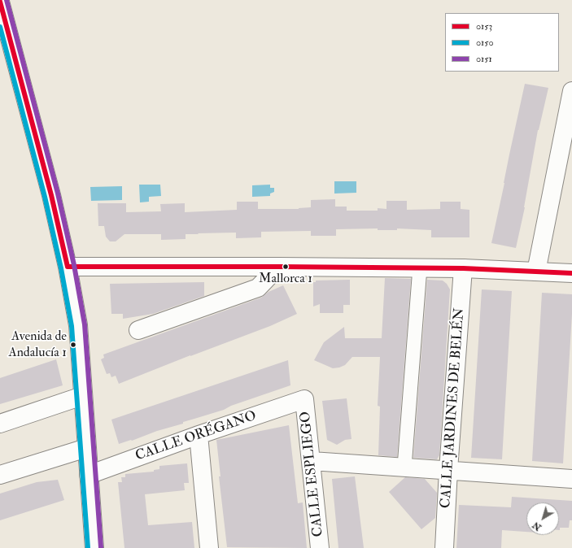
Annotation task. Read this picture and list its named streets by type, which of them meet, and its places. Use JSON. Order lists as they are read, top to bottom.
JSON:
{
  "streets": {
    "street": ["CALLE JARDINES DE BELÉN", "CALLE ORÉGANO", "CALLE ESPLIEGO"]
  },
  "crossings": [
    ["CALLE ORÉGANO", "CALLE ESPLIEGO"]
  ],
  "places": ["Mallorca 1", "Avenida de Andalucía 1"],
  "lines": ["transit line 0151", "transit line 0153", "transit line 0150"],
  "legend": ["0153", "0150", "0151"],
  "north": "bottom left"
}
